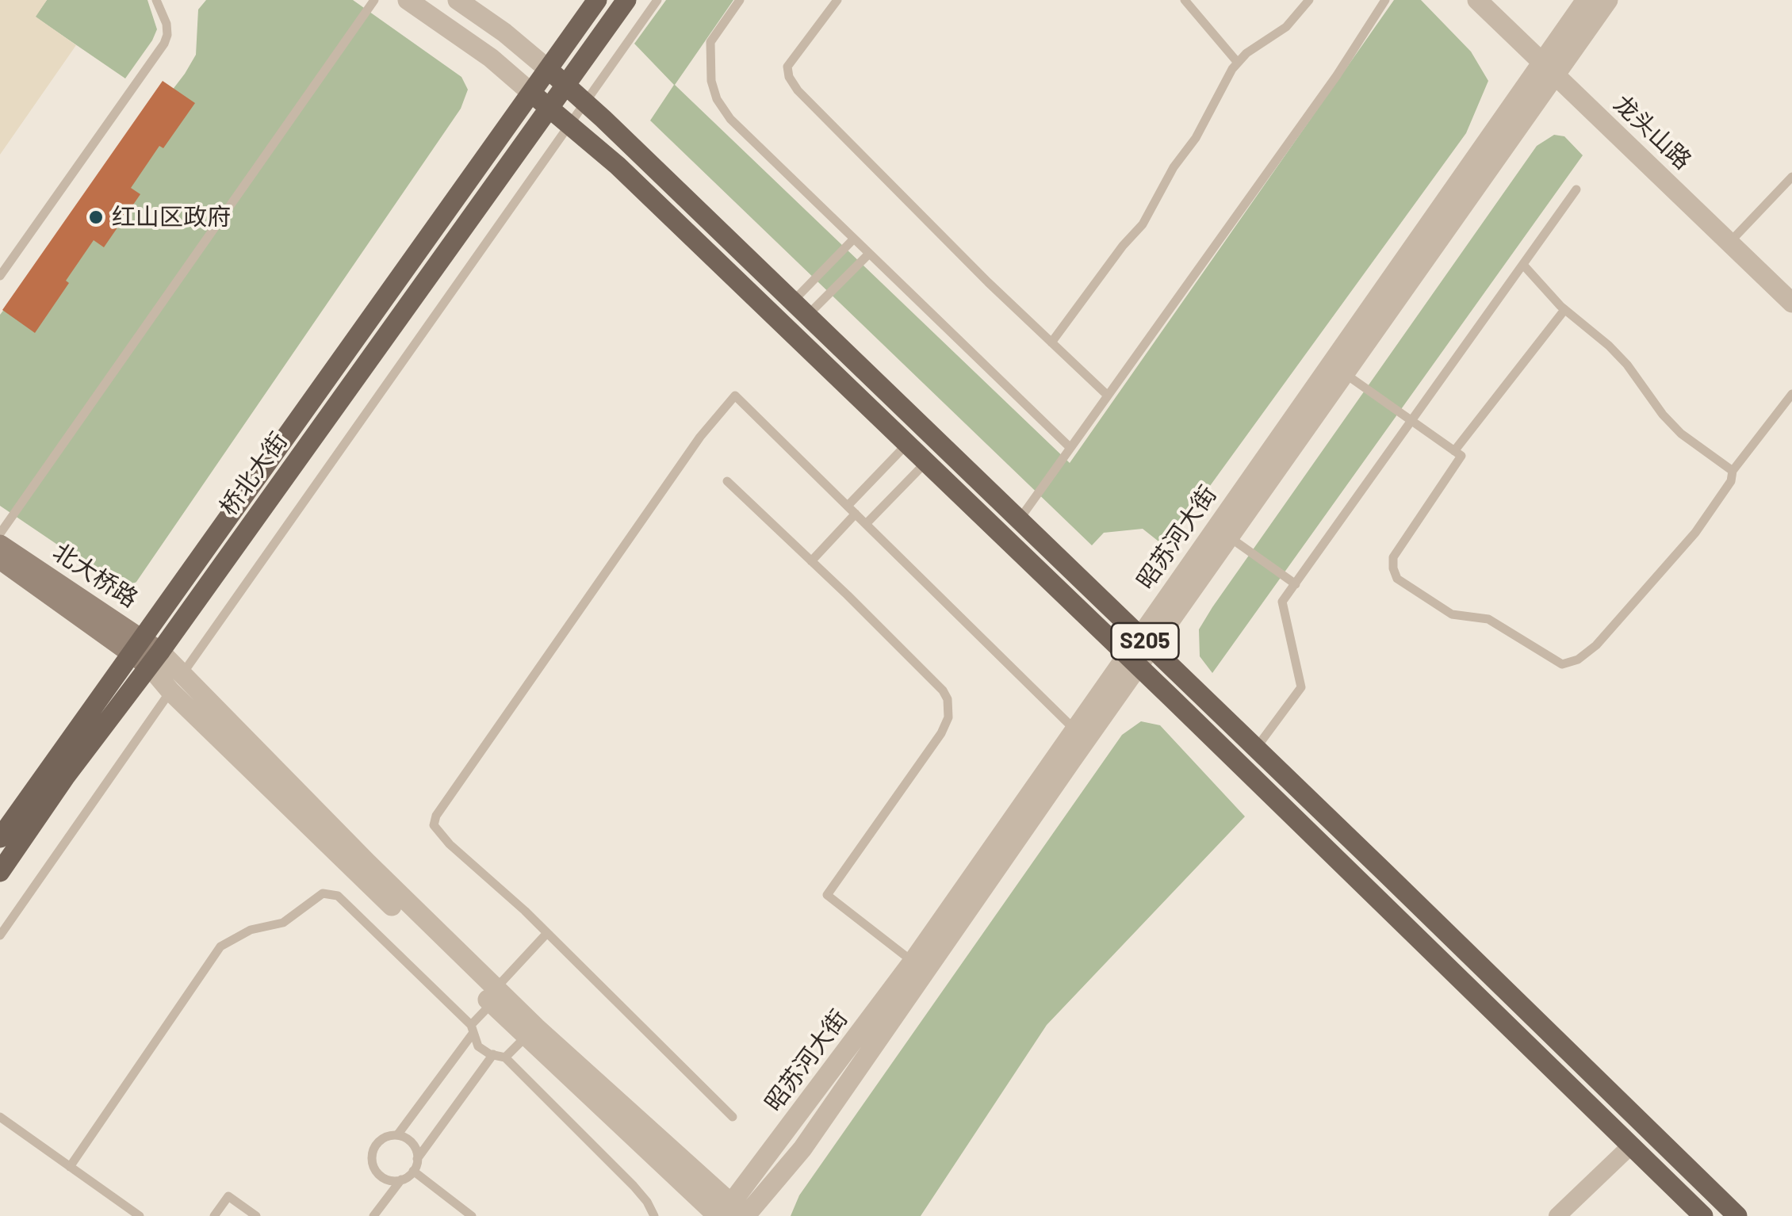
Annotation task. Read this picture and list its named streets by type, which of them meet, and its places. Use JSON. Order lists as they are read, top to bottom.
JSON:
{
  "streets": {
    "main road": ["桥北大街", "北大桥路", "S205"],
    "street": ["龙头山路", "昭苏河大街"]
  },
  "crossings": [
    ["龙头山路", "昭苏河大街"],
    ["桥北大街", "北大桥路"],
    ["桥北大街", "S205"],
    ["昭苏河大街", "S205"]
  ],
  "places": ["红山区政府"]
}
